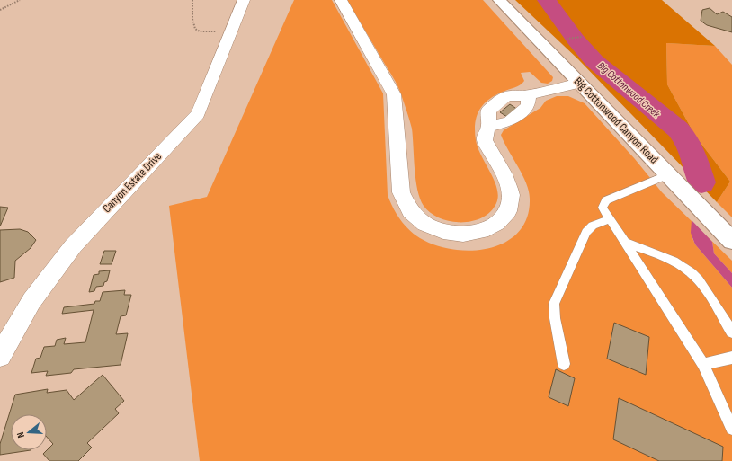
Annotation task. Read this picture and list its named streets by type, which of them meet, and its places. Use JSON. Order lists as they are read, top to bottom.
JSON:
{
  "streets": {
    "main road": ["Big Cottonwood Canyon Road"],
    "street": ["Canyon Estate Drive"]
  },
  "water": ["Big Cottonwood Creek"],
  "north": "left"
}
